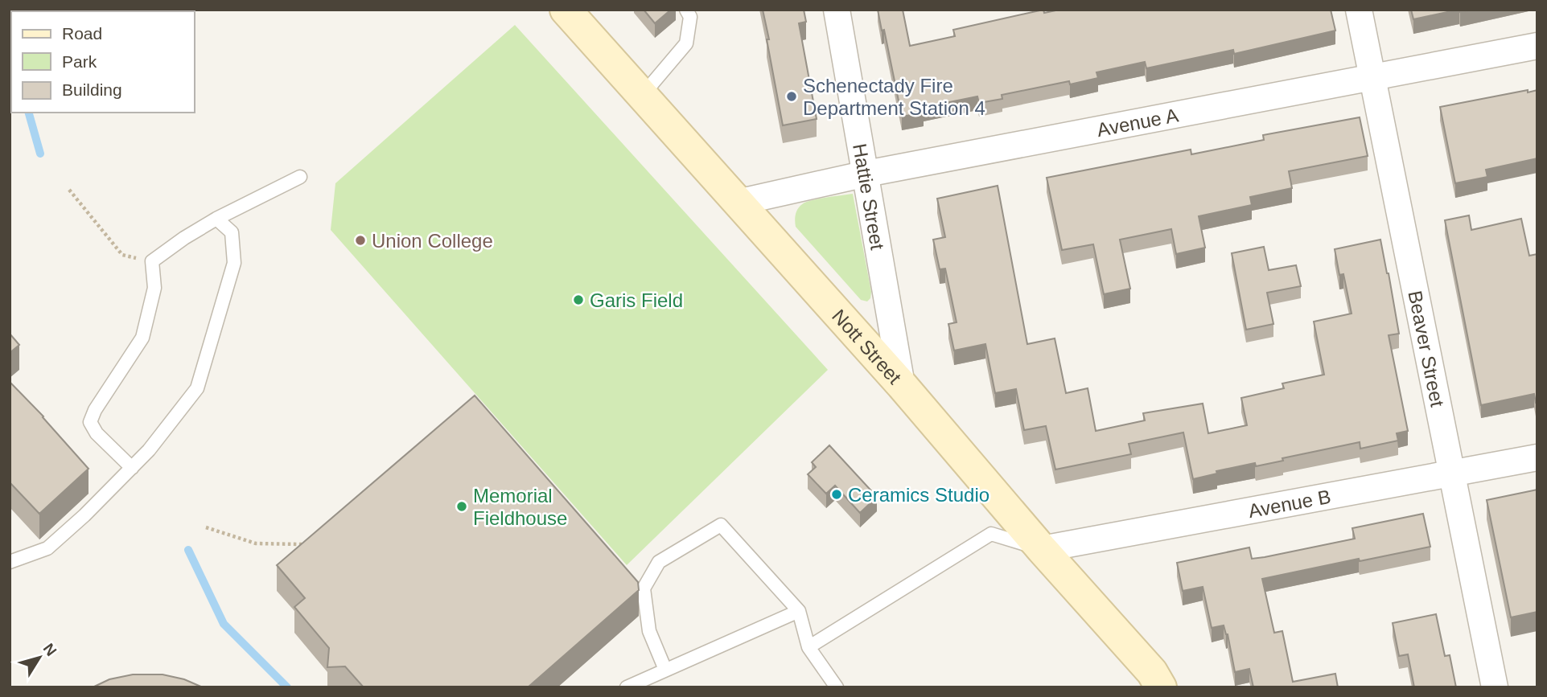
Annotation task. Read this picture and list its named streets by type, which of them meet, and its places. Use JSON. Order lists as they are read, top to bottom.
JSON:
{
  "streets": {
    "main road": ["Nott Street"],
    "street": [
      "Avenue A",
      "Hattie Street",
      "Beaver Street",
      "Avenue B"
    ]
  },
  "crossings": [
    ["Avenue A", "Hattie Street"],
    ["Avenue A", "Nott Street"],
    ["Avenue A", "Beaver Street"],
    ["Hattie Street", "Nott Street"],
    ["Nott Street", "Avenue B"],
    ["Beaver Street", "Avenue B"]
  ],
  "places": [
    "Schenectady Fire Department Station 4",
    "Union College",
    "Garis Field",
    "Ceramics Studio",
    "Memorial Fieldhouse"
  ],
  "legend": ["Road", "Park", "Building"],
  "north": "top right"
}
